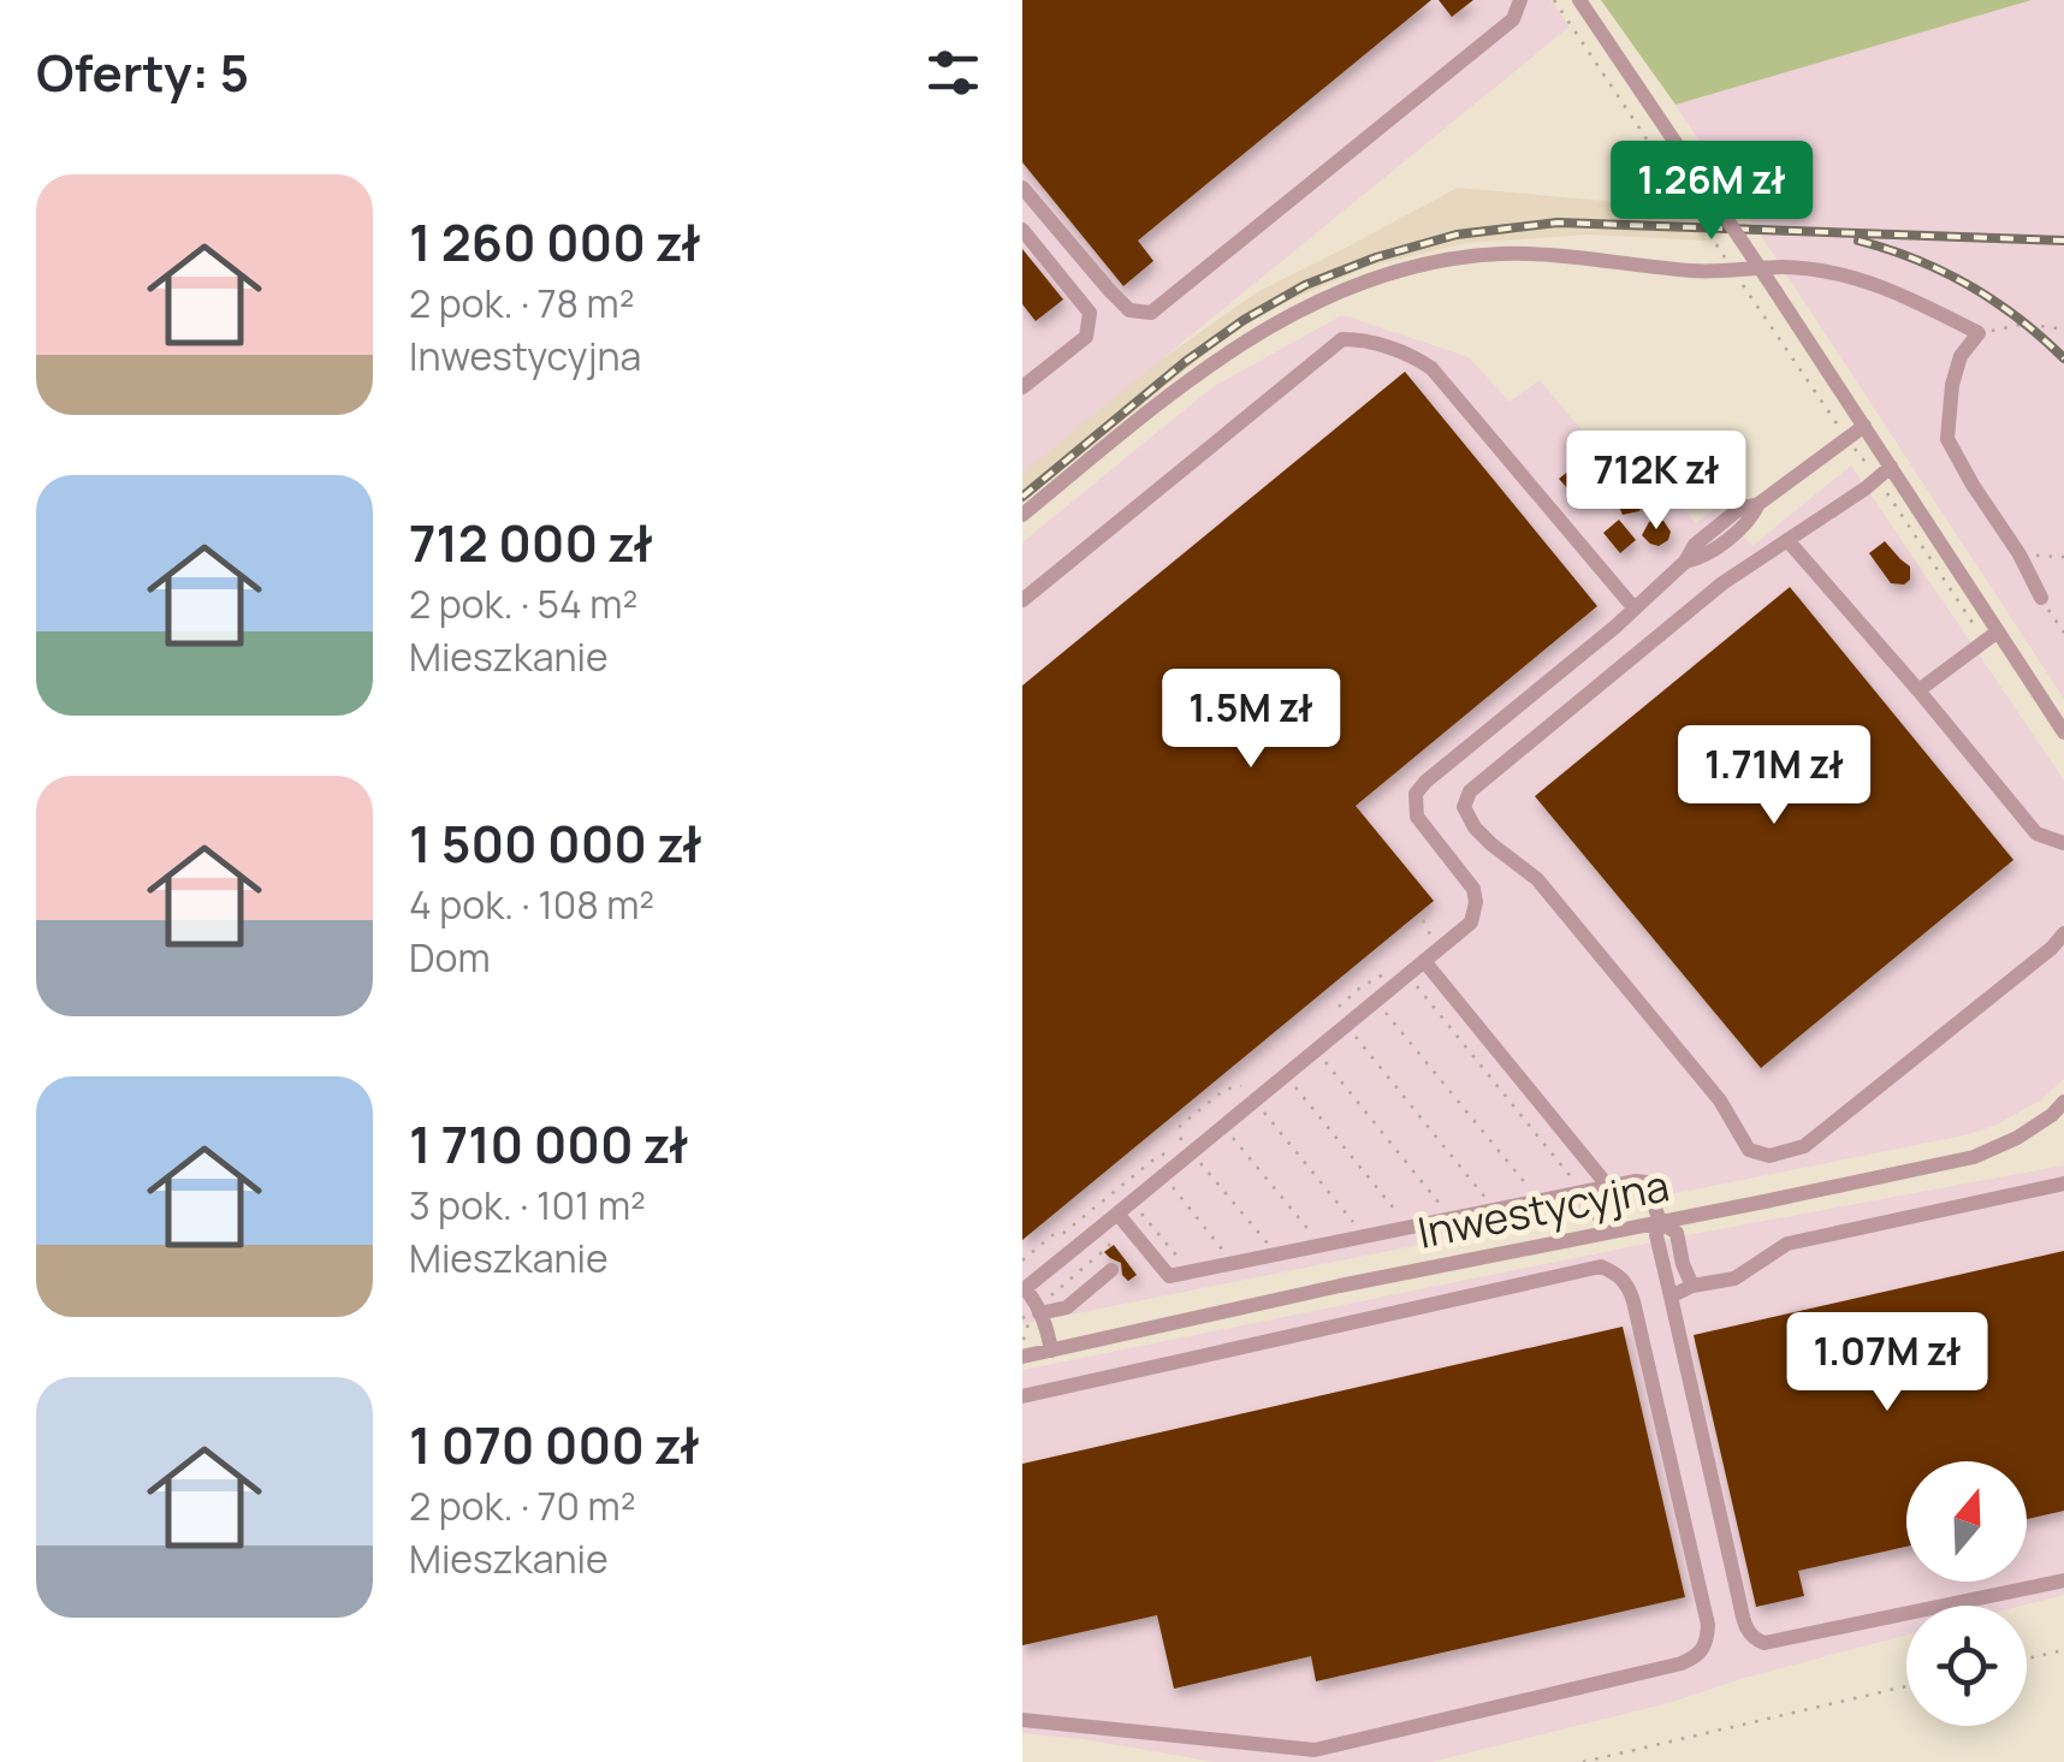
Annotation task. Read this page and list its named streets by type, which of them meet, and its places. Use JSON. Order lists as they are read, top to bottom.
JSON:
{
  "streets": {
    "street": ["Inwestycyjna"]
  },
  "north": "top",
  "page": {
    "heading": "Oferty: 5",
    "price": [
      "1.26M zł",
      "712K zł",
      "1.5M zł",
      "1.71M zł",
      "1.07M zł"
    ],
    "list": [
      {
        "name": "1 260 000 zł",
        "note": "2 pok. · 78 m² · Inwestycyjna"
      },
      {
        "name": "712 000 zł",
        "note": "2 pok. · 54 m² · Mieszkanie"
      },
      {
        "name": "1 500 000 zł",
        "note": "4 pok. · 108 m² · Dom"
      },
      {
        "name": "1 710 000 zł",
        "note": "3 pok. · 101 m² · Mieszkanie"
      },
      {
        "name": "1 070 000 zł",
        "note": "2 pok. · 70 m² · Mieszkanie"
      }
    ]
  }
}
